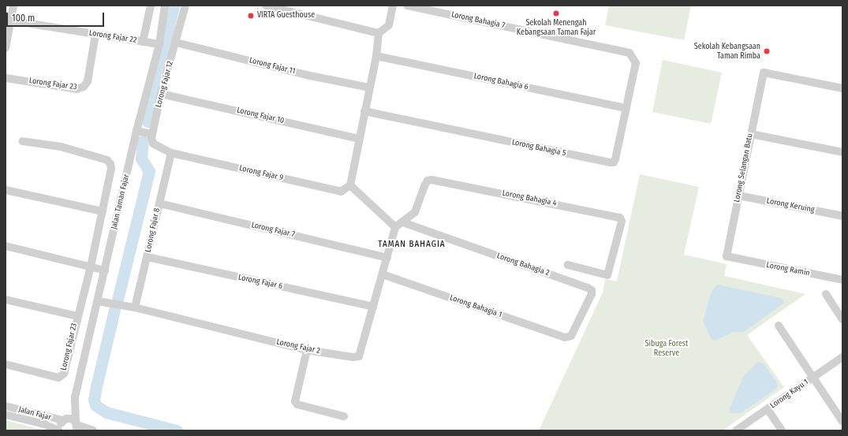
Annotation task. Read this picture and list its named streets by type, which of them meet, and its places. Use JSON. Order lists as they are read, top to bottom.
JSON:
{
  "streets": {
    "street": [
      "Lorong Bahagia 7",
      "Lorong Fajar 22",
      "Lorong Fajar 11",
      "Lorong Bahagia 6",
      "Lorong Fajar 23",
      "Lorong Fajar 12",
      "Lorong Fajar 10",
      "Lorong Bahagia 5",
      "Lorong Selangan Batu",
      "Lorong Fajar 9",
      "Lorong Bahagia 4",
      "Jalan Taman Fajar",
      "Lorong Keruing",
      "Lorong Fajar 8",
      "Lorong Fajar 7",
      "Lorong Bahagia 2",
      "Lorong Ramin",
      "Lorong Fajar 6",
      "Lorong Bahagia 1",
      "Lorong Fajar 2",
      "Lorong Kayu 1",
      "Jalan Fajar"
    ]
  },
  "crossings": [
    ["Lorong Bahagia 7", "Lorong Bahagia 5"],
    ["Lorong Fajar 22", "Lorong Fajar 23"],
    ["Lorong Fajar 22", "Jalan Taman Fajar"],
    ["Lorong Fajar 11", "Lorong Fajar 12"],
    ["Lorong Bahagia 6", "Lorong Bahagia 5"],
    ["Lorong Fajar 12", "Lorong Fajar 10"],
    ["Lorong Selangan Batu", "Lorong Keruing"],
    ["Lorong Selangan Batu", "Lorong Ramin"],
    ["Lorong Fajar 9", "Lorong Fajar 8"],
    ["Lorong Bahagia 4", "Lorong Bahagia 2"],
    ["Jalan Taman Fajar", "Lorong Fajar 2"],
    ["Lorong Fajar 8", "Lorong Fajar 7"],
    ["Lorong Fajar 8", "Lorong Fajar 6"],
    ["Lorong Fajar 8", "Lorong Fajar 2"],
    ["Lorong Fajar 7", "Lorong Fajar 2"],
    ["Lorong Bahagia 2", "Lorong Bahagia 1"],
    ["Lorong Fajar 6", "Lorong Fajar 2"],
    ["Lorong Bahagia 1", "Lorong Fajar 2"]
  ],
  "districts": ["TAMAN BAHAGIA"],
  "parks": ["Sibuga Forest Reserve"],
  "places": ["Sekolah Menengah Kebangsaan Taman Fajar", "VIRTA Guesthouse", "Sekolah Kebangsaan Taman Rimba"],
  "scale_bar": "100 m"
}
